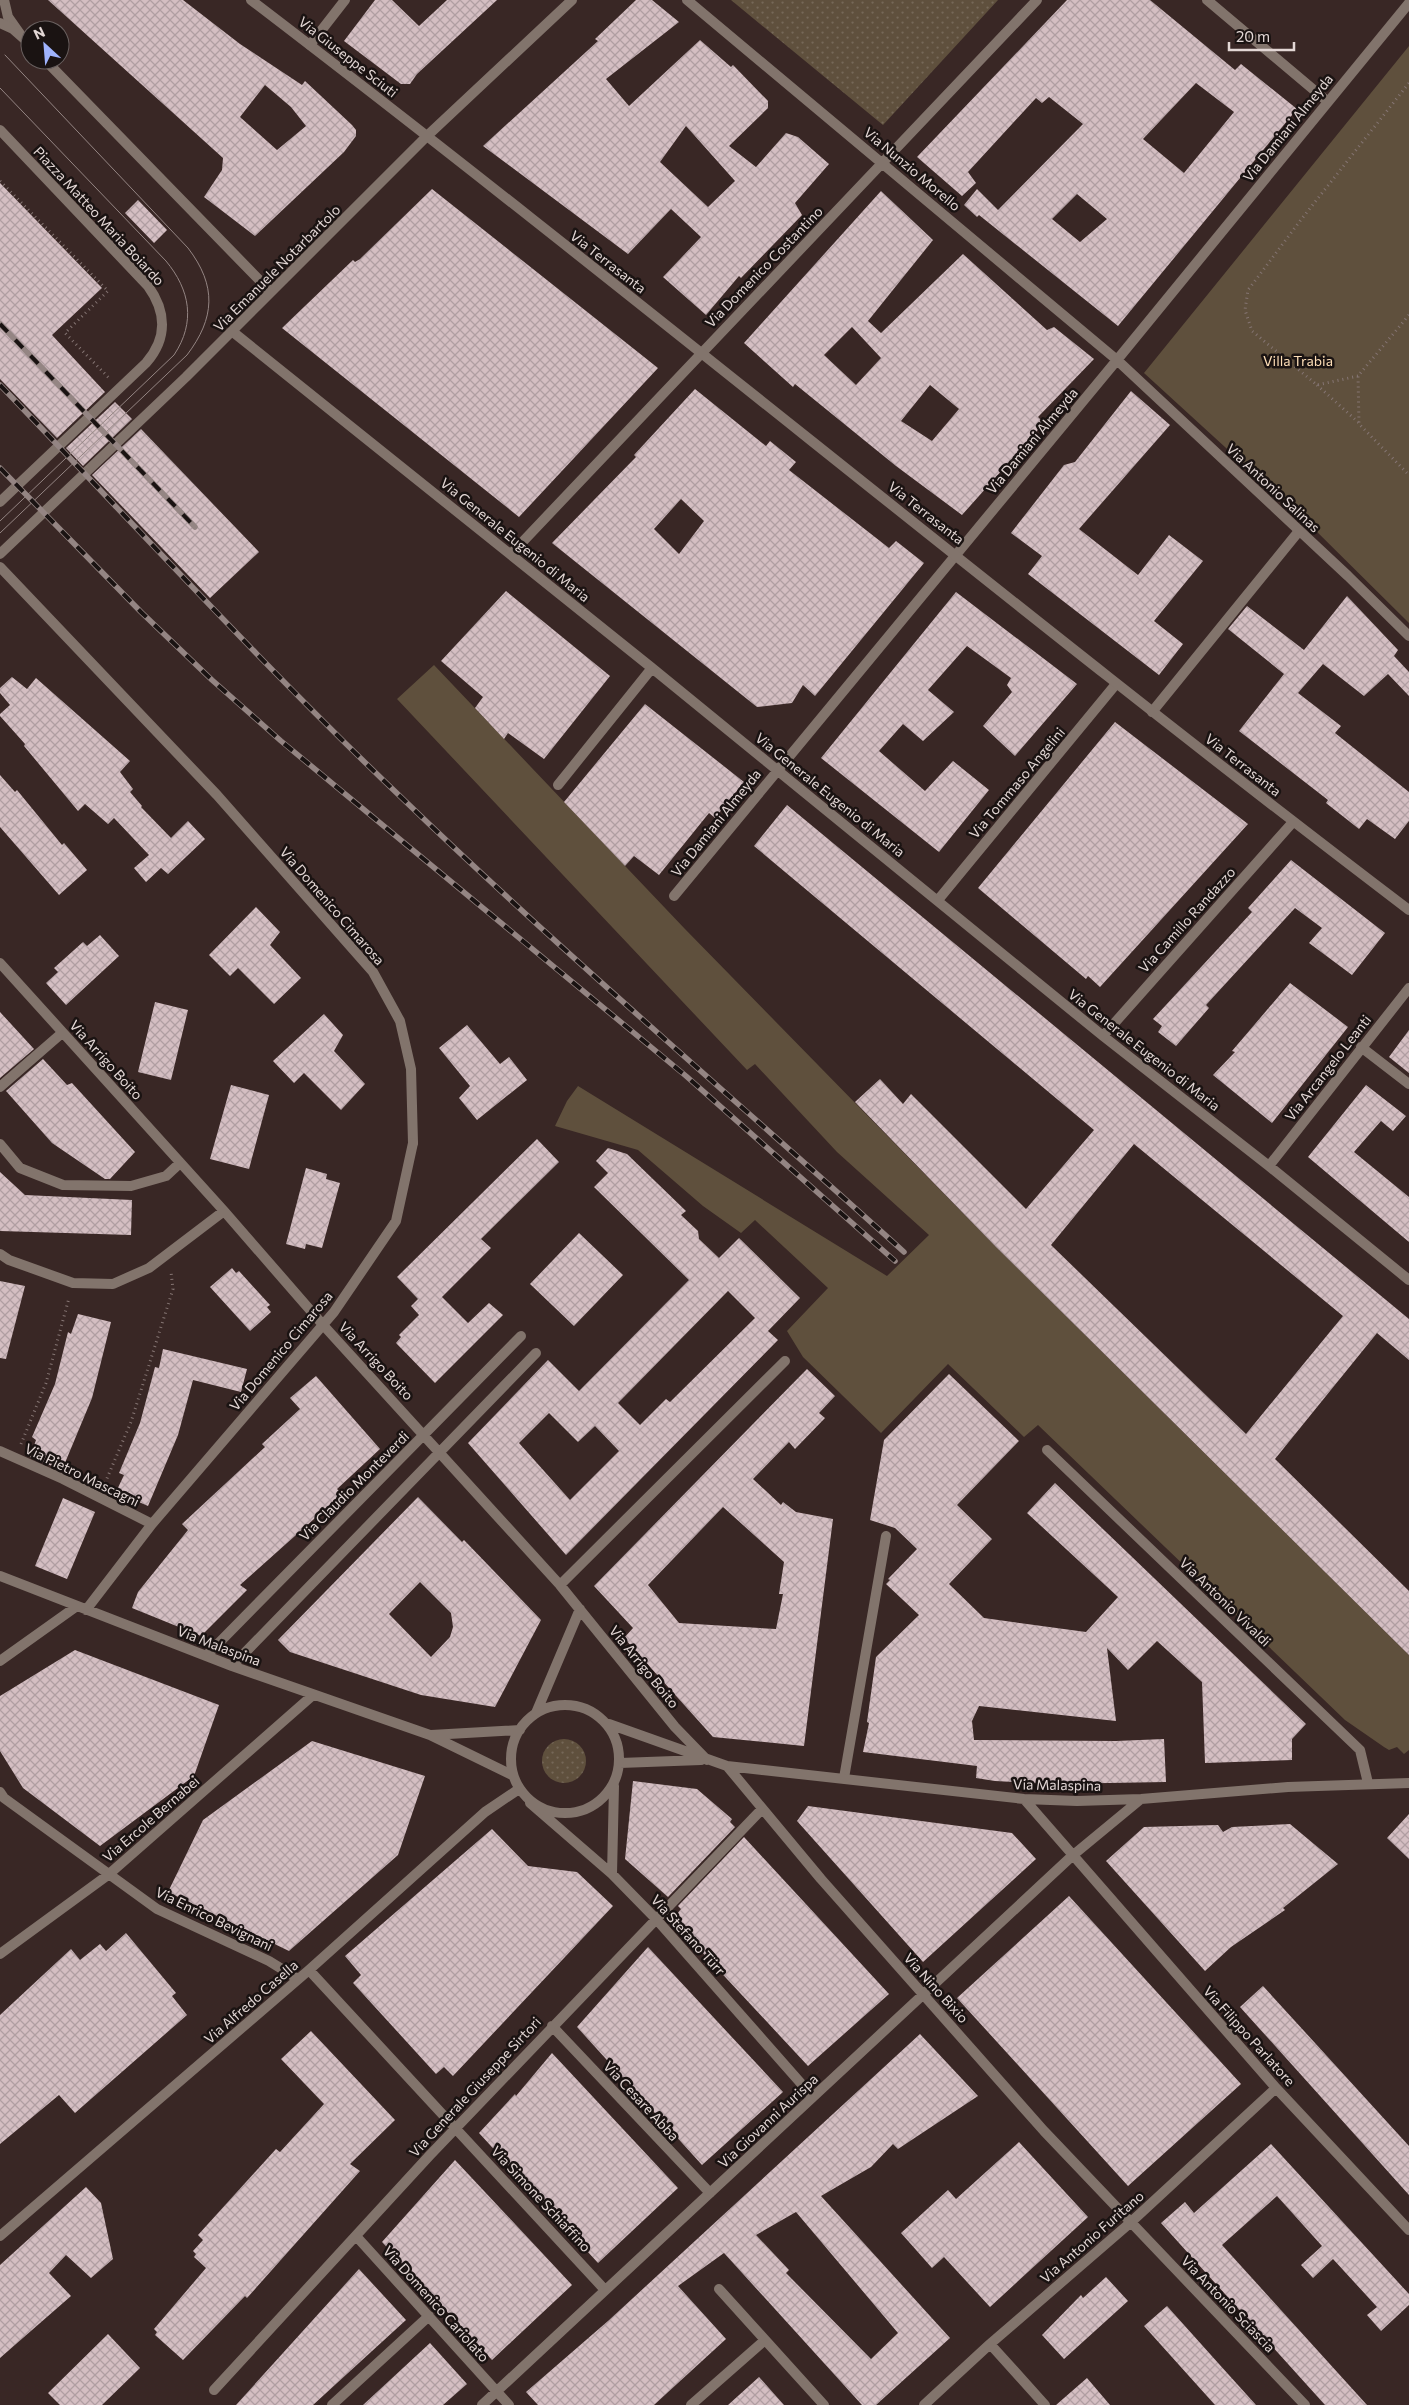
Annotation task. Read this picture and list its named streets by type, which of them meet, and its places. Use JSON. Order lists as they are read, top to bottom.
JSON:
{
  "streets": {
    "street": [
      "Via Giuseppe Sciuti",
      "Via Damiani Almeyda",
      "Via Nunzio Morello",
      "Piazza Matteo Maria Boiardo",
      "Via Terrasanta",
      "Via Domenico Costantino",
      "Via Emanuele Notarbartolo",
      "Via Antonio Salinas",
      "Via Generale Eugenio di Maria",
      "Via Tommaso Angelini",
      "Via Domenico Cimarosa",
      "Via Camillo Randazzo",
      "Via Arrigo Boito",
      "Via Arcangelo Leanti",
      "Via Pietro Mascagni",
      "Via Claudio Monteverdi",
      "Via Antonio Vivaldi",
      "Via Malaspina",
      "Via Ercole Bernabei",
      "Via Enrico Bevignani",
      "Via Stefano Türr",
      "Via Nino Bixio",
      "Via Alfredo Casella",
      "Via Filippo Parlatore",
      "Via Generale Giuseppe Sirtori",
      "Via Cesare Abba",
      "Via Giovanni Aurispa",
      "Via Simone Schiaffino",
      "Via Antonio Furitano",
      "Via Domenico Cariolato",
      "Via Antonio Sciascia"
    ]
  },
  "crossings": [
    ["Via Giuseppe Sciuti", "Via Terrasanta"],
    ["Via Giuseppe Sciuti", "Via Emanuele Notarbartolo"],
    ["Via Damiani Almeyda", "Via Nunzio Morello"],
    ["Via Damiani Almeyda", "Via Terrasanta"],
    ["Via Damiani Almeyda", "Via Antonio Salinas"],
    ["Via Damiani Almeyda", "Via Generale Eugenio di Maria"],
    ["Via Nunzio Morello", "Via Domenico Costantino"],
    ["Via Nunzio Morello", "Via Antonio Salinas"],
    ["Via Terrasanta", "Via Domenico Costantino"],
    ["Via Terrasanta", "Via Emanuele Notarbartolo"],
    ["Via Terrasanta", "Via Tommaso Angelini"],
    ["Via Terrasanta", "Via Camillo Randazzo"],
    ["Via Domenico Costantino", "Via Generale Eugenio di Maria"],
    ["Via Emanuele Notarbartolo", "Via Generale Eugenio di Maria"],
    ["Via Generale Eugenio di Maria", "Via Tommaso Angelini"],
    ["Via Generale Eugenio di Maria", "Via Camillo Randazzo"],
    ["Via Generale Eugenio di Maria", "Via Arcangelo Leanti"],
    ["Via Domenico Cimarosa", "Via Arrigo Boito"],
    ["Via Domenico Cimarosa", "Via Pietro Mascagni"],
    ["Via Domenico Cimarosa", "Via Malaspina"],
    ["Via Arrigo Boito", "Via Claudio Monteverdi"],
    ["Via Arrigo Boito", "Via Malaspina"],
    ["Via Claudio Monteverdi", "Via Malaspina"],
    ["Via Antonio Vivaldi", "Via Malaspina"],
    ["Via Malaspina", "Via Ercole Bernabei"],
    ["Via Malaspina", "Via Stefano Türr"],
    ["Via Malaspina", "Via Nino Bixio"],
    ["Via Malaspina", "Via Alfredo Casella"],
    ["Via Malaspina", "Via Filippo Parlatore"],
    ["Via Malaspina", "Via Giovanni Aurispa"],
    ["Via Ercole Bernabei", "Via Enrico Bevignani"],
    ["Via Enrico Bevignani", "Via Alfredo Casella"],
    ["Via Stefano Türr", "Via Alfredo Casella"],
    ["Via Stefano Türr", "Via Generale Giuseppe Sirtori"],
    ["Via Stefano Türr", "Via Giovanni Aurispa"],
    ["Via Nino Bixio", "Via Generale Giuseppe Sirtori"],
    ["Via Nino Bixio", "Via Giovanni Aurispa"],
    ["Via Nino Bixio", "Via Antonio Furitano"],
    ["Via Nino Bixio", "Via Antonio Sciascia"],
    ["Via Filippo Parlatore", "Via Giovanni Aurispa"],
    ["Via Filippo Parlatore", "Via Antonio Furitano"],
    ["Via Generale Giuseppe Sirtori", "Via Cesare Abba"],
    ["Via Generale Giuseppe Sirtori", "Via Simone Schiaffino"],
    ["Via Generale Giuseppe Sirtori", "Via Domenico Cariolato"],
    ["Via Cesare Abba", "Via Giovanni Aurispa"],
    ["Via Giovanni Aurispa", "Via Simone Schiaffino"],
    ["Via Giovanni Aurispa", "Via Domenico Cariolato"],
    ["Via Antonio Furitano", "Via Antonio Sciascia"]
  ],
  "parks": ["Villa Trabia"],
  "scale_bar": "20 m",
  "north": "top left"
}
